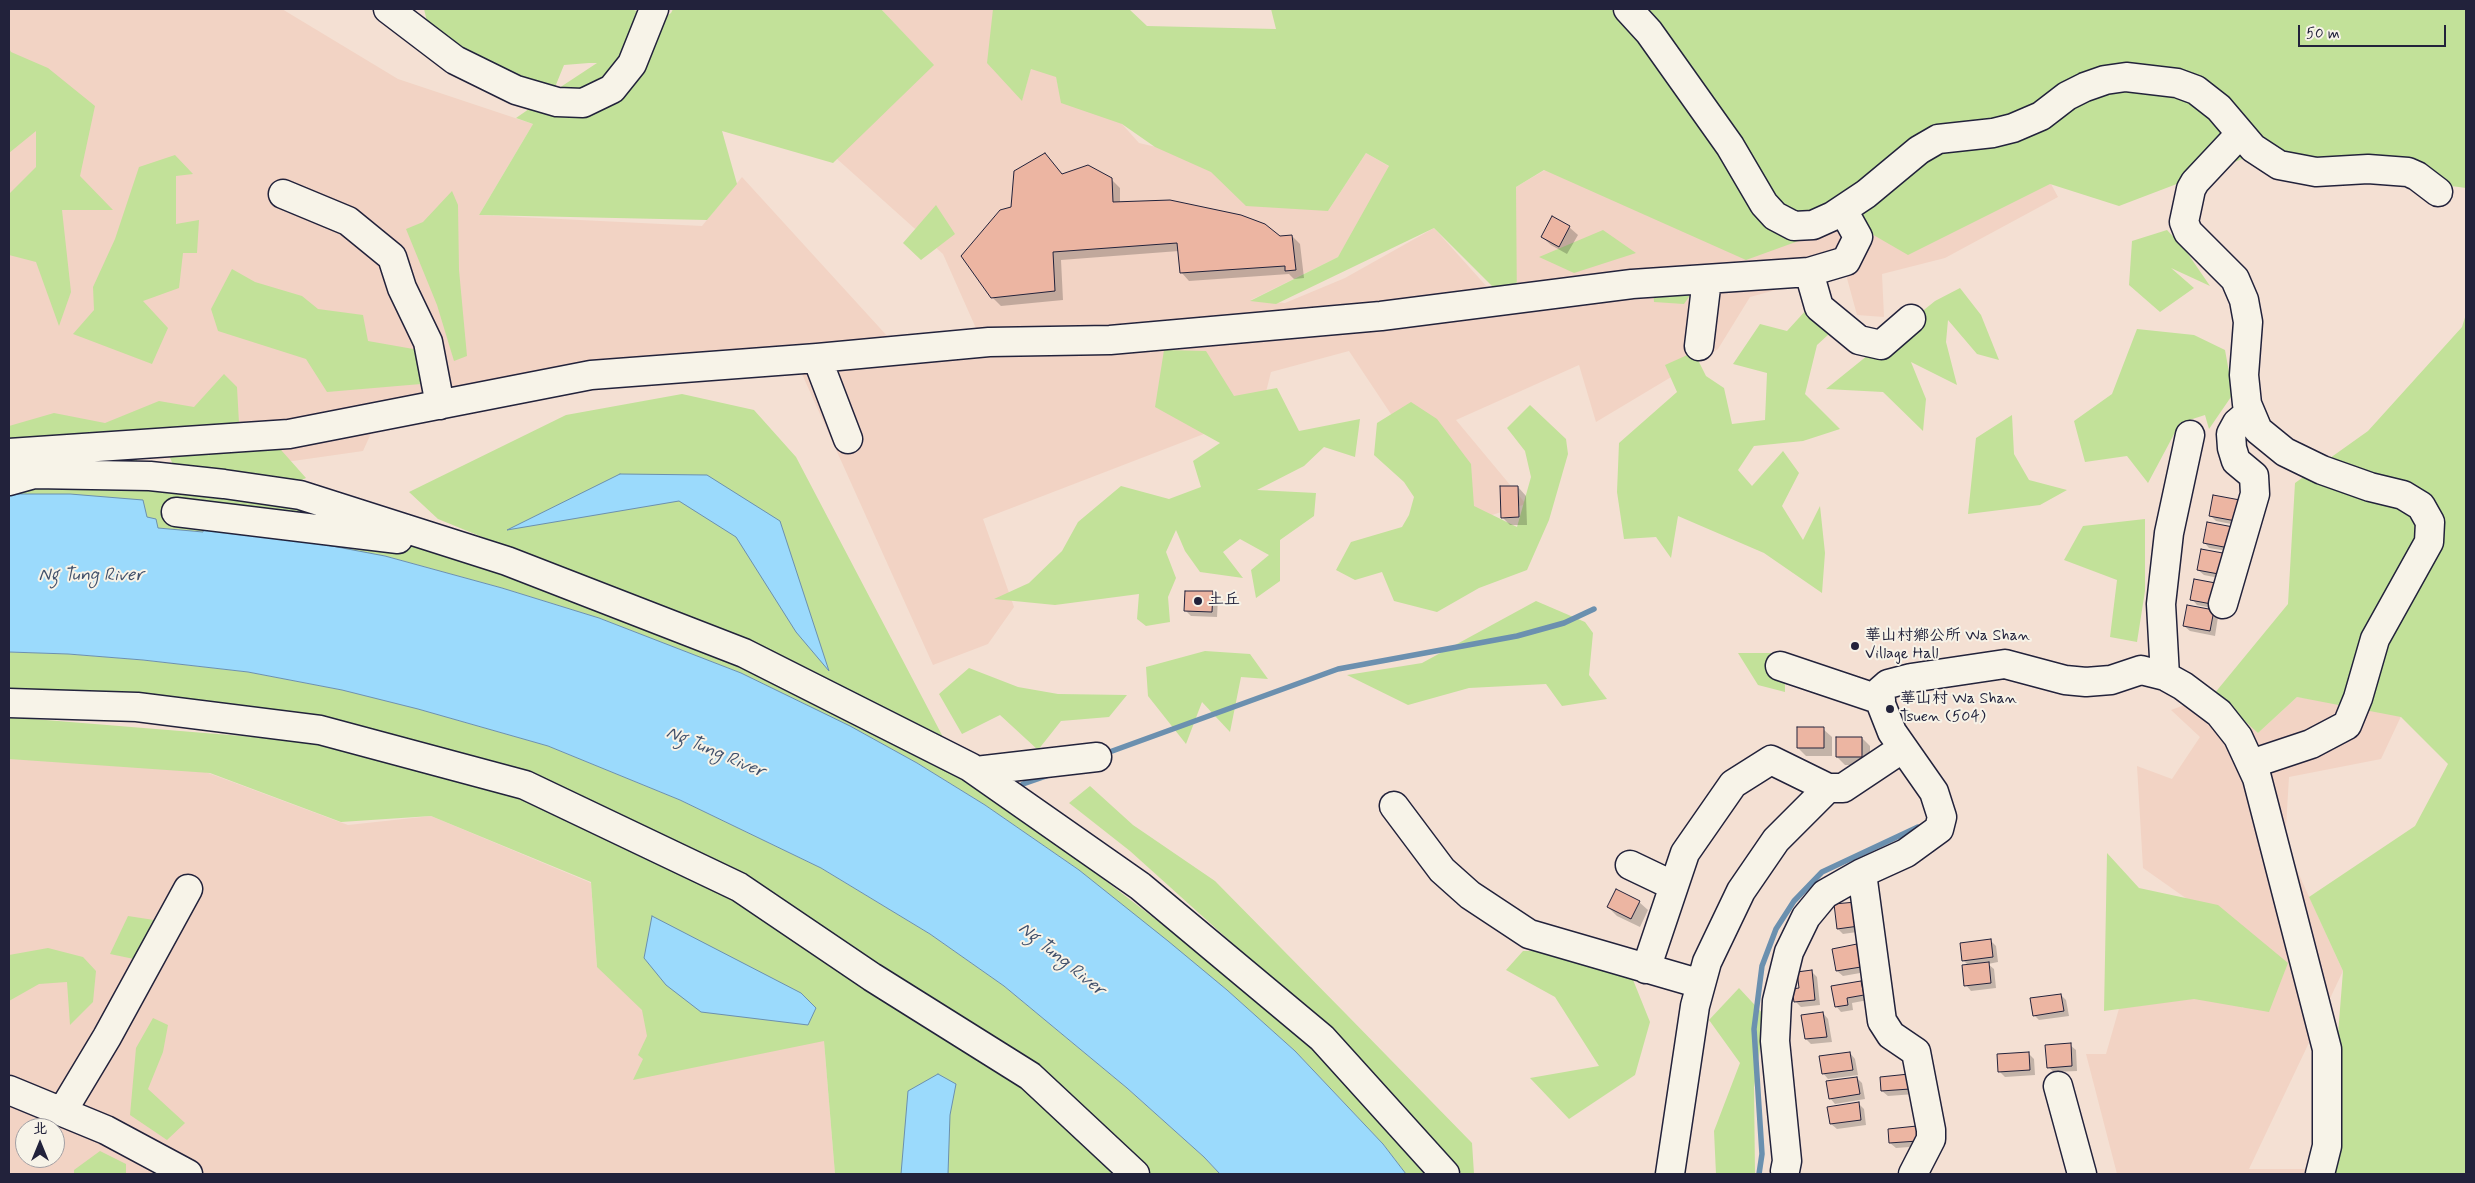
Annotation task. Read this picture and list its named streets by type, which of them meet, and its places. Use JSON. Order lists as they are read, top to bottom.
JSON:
{
  "water": ["Ng Tung River"],
  "places": ["土丘", "華山村鄉公所 Wa Shan Village Hall", "華山村 Wa Shan Tsuen (504)"],
  "scale_bar": "50 m",
  "north": "top"
}
